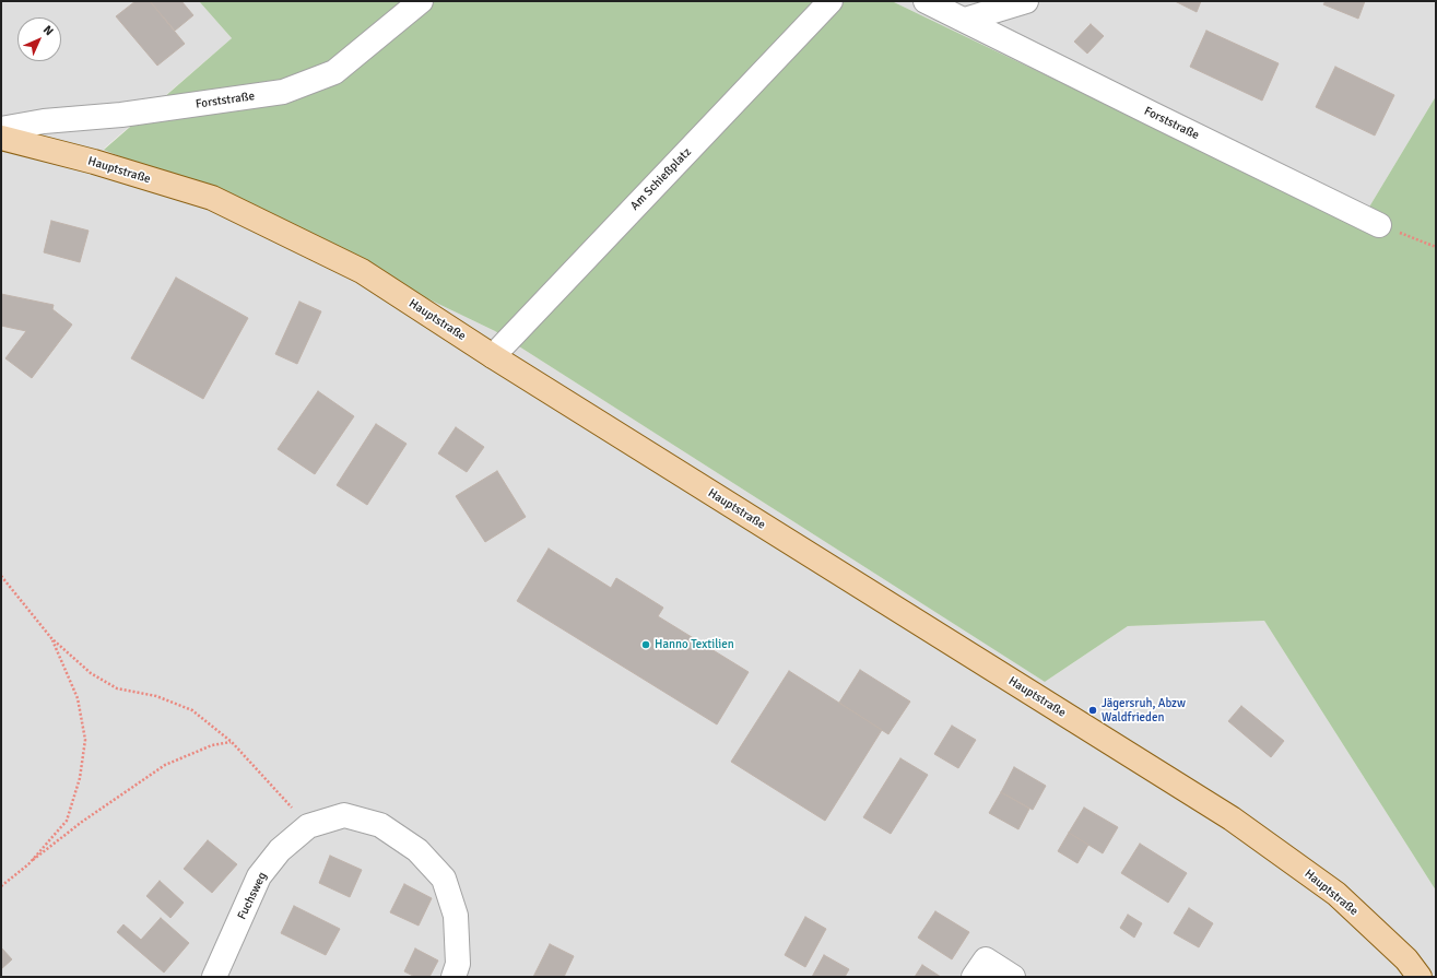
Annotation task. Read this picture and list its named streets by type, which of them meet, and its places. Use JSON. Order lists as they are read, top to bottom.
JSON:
{
  "streets": {
    "main road": ["Hauptstraße"],
    "street": ["Forststraße", "Am Schießplatz", "Fuchsweg"]
  },
  "crossings": [
    ["Hauptstraße", "Am Schießplatz"]
  ],
  "places": ["Hanno Textilien", "Jägersruh, Abzw Waldfrieden"],
  "north": "top right"
}
